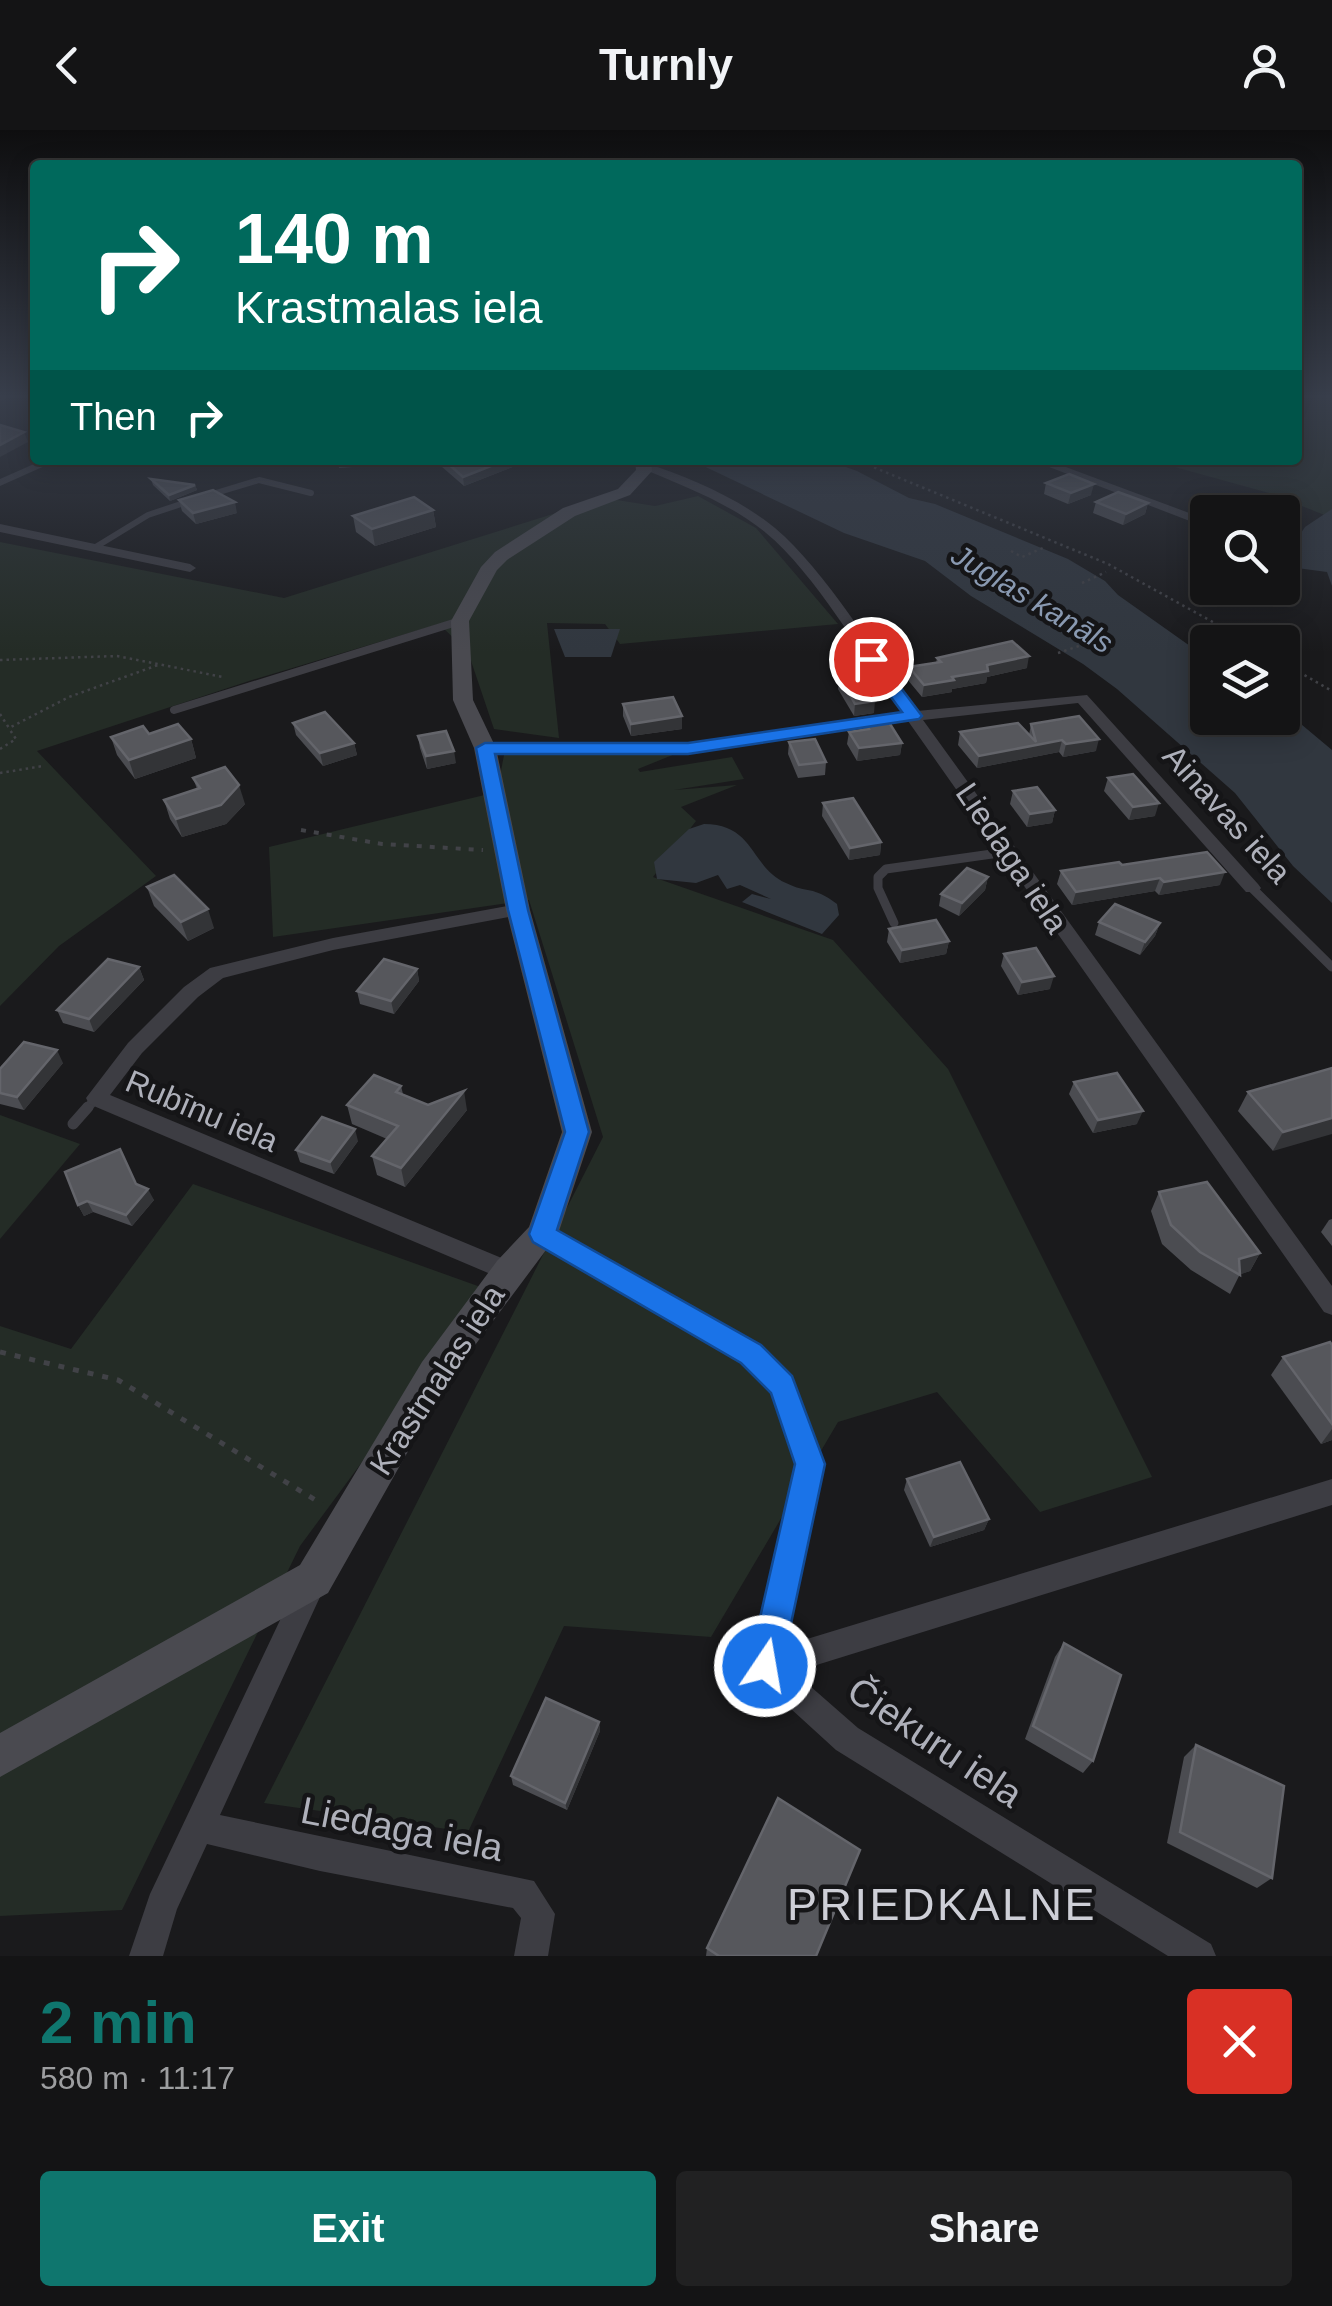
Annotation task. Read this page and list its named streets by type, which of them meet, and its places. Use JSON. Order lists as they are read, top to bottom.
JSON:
{
  "streets": {
    "street": [
      "Ainavas iela",
      "Liedaga iela",
      "Rubīnu iela",
      "Krastmalas iela",
      "Čiekuru iela"
    ]
  },
  "crossings": [
    ["Ainavas iela", "Liedaga iela"],
    ["Liedaga iela", "Krastmalas iela"],
    ["Rubīnu iela", "Krastmalas iela"]
  ],
  "districts": ["PRIEDKALNE"],
  "water": ["Juglas kanāls"],
  "page": {
    "header": "Turnly",
    "turn": ["140 m", "Krastmalas iela"],
    "then": "Then",
    "heading": ["2 min", "580 m · 11:17"],
    "buttons": ["Exit", "Share"]
  }
}
